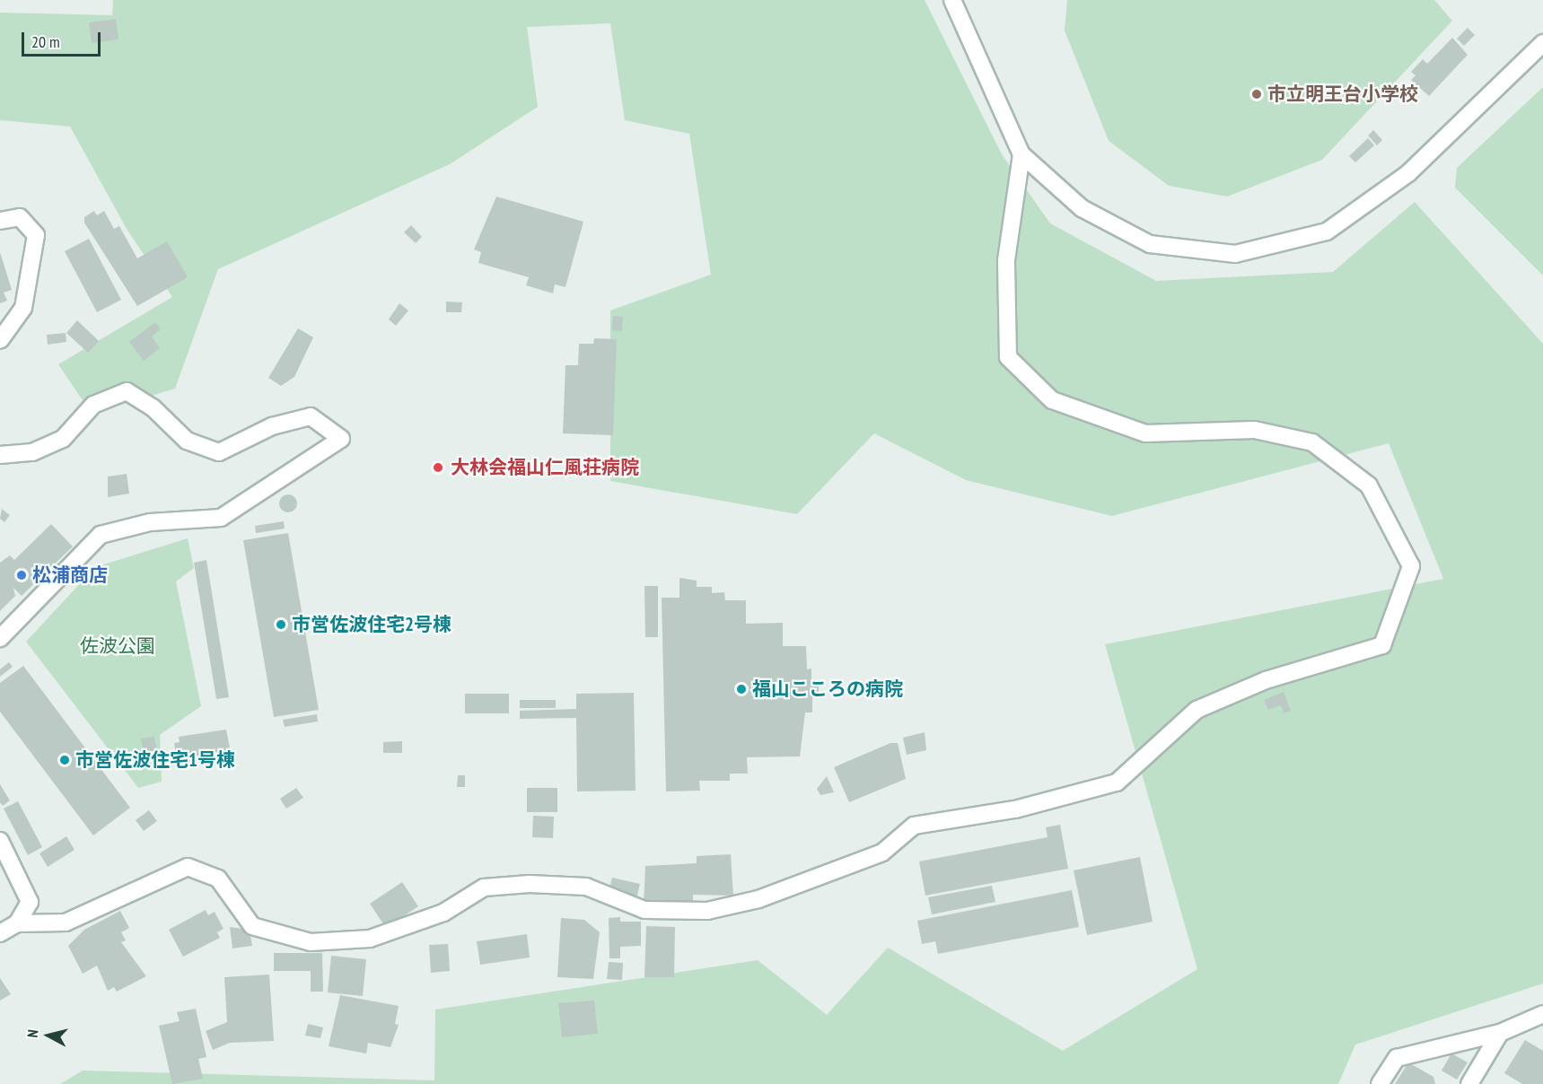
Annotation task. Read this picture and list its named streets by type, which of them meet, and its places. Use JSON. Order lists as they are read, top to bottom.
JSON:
{
  "parks": ["佐波公園"],
  "places": [
    "市立明王台小学校",
    "大林会福山仁風荘病院",
    "松浦商店",
    "市営佐波住宅2号棟",
    "福山こころの病院",
    "市営佐波住宅1号棟"
  ],
  "scale_bar": "20 m",
  "north": "left"
}
